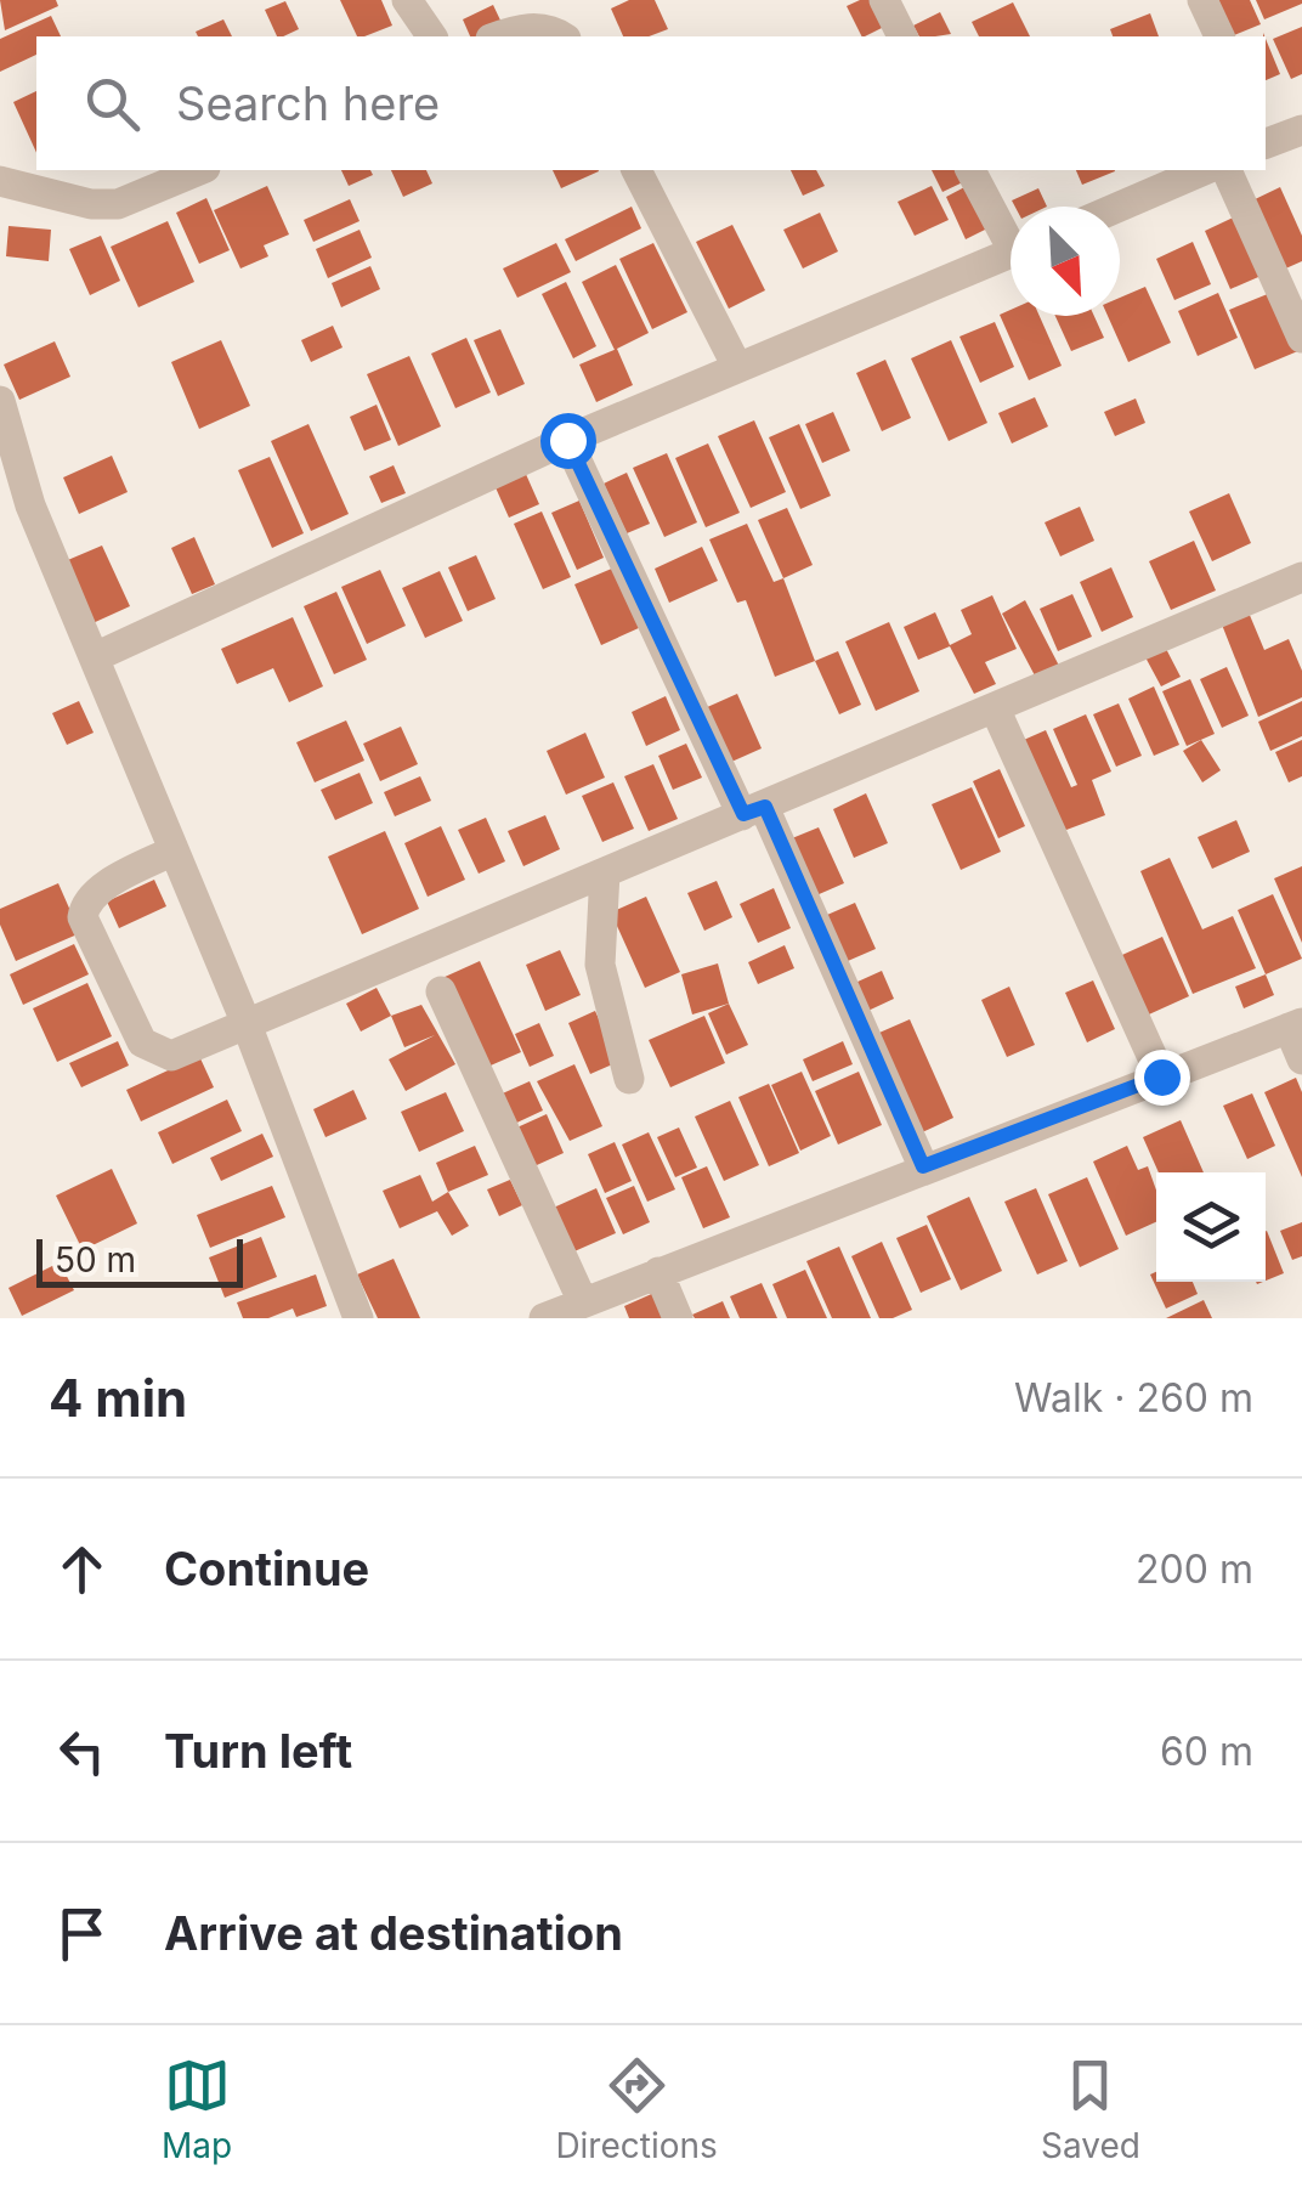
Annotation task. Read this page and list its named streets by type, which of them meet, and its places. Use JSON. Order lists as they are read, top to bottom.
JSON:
{
  "scale_bar": "50 m",
  "north": "bottom right",
  "page": {
    "search": "Search here",
    "scale": "50 m",
    "heading": ["4 min", "Walk · 260 m"],
    "list": [
      ["Continue", "200 m"],
      ["Turn left", "60 m"],
      "Arrive at destination"
    ],
    "nav": ["Map", "Directions", "Saved"]
  }
}
